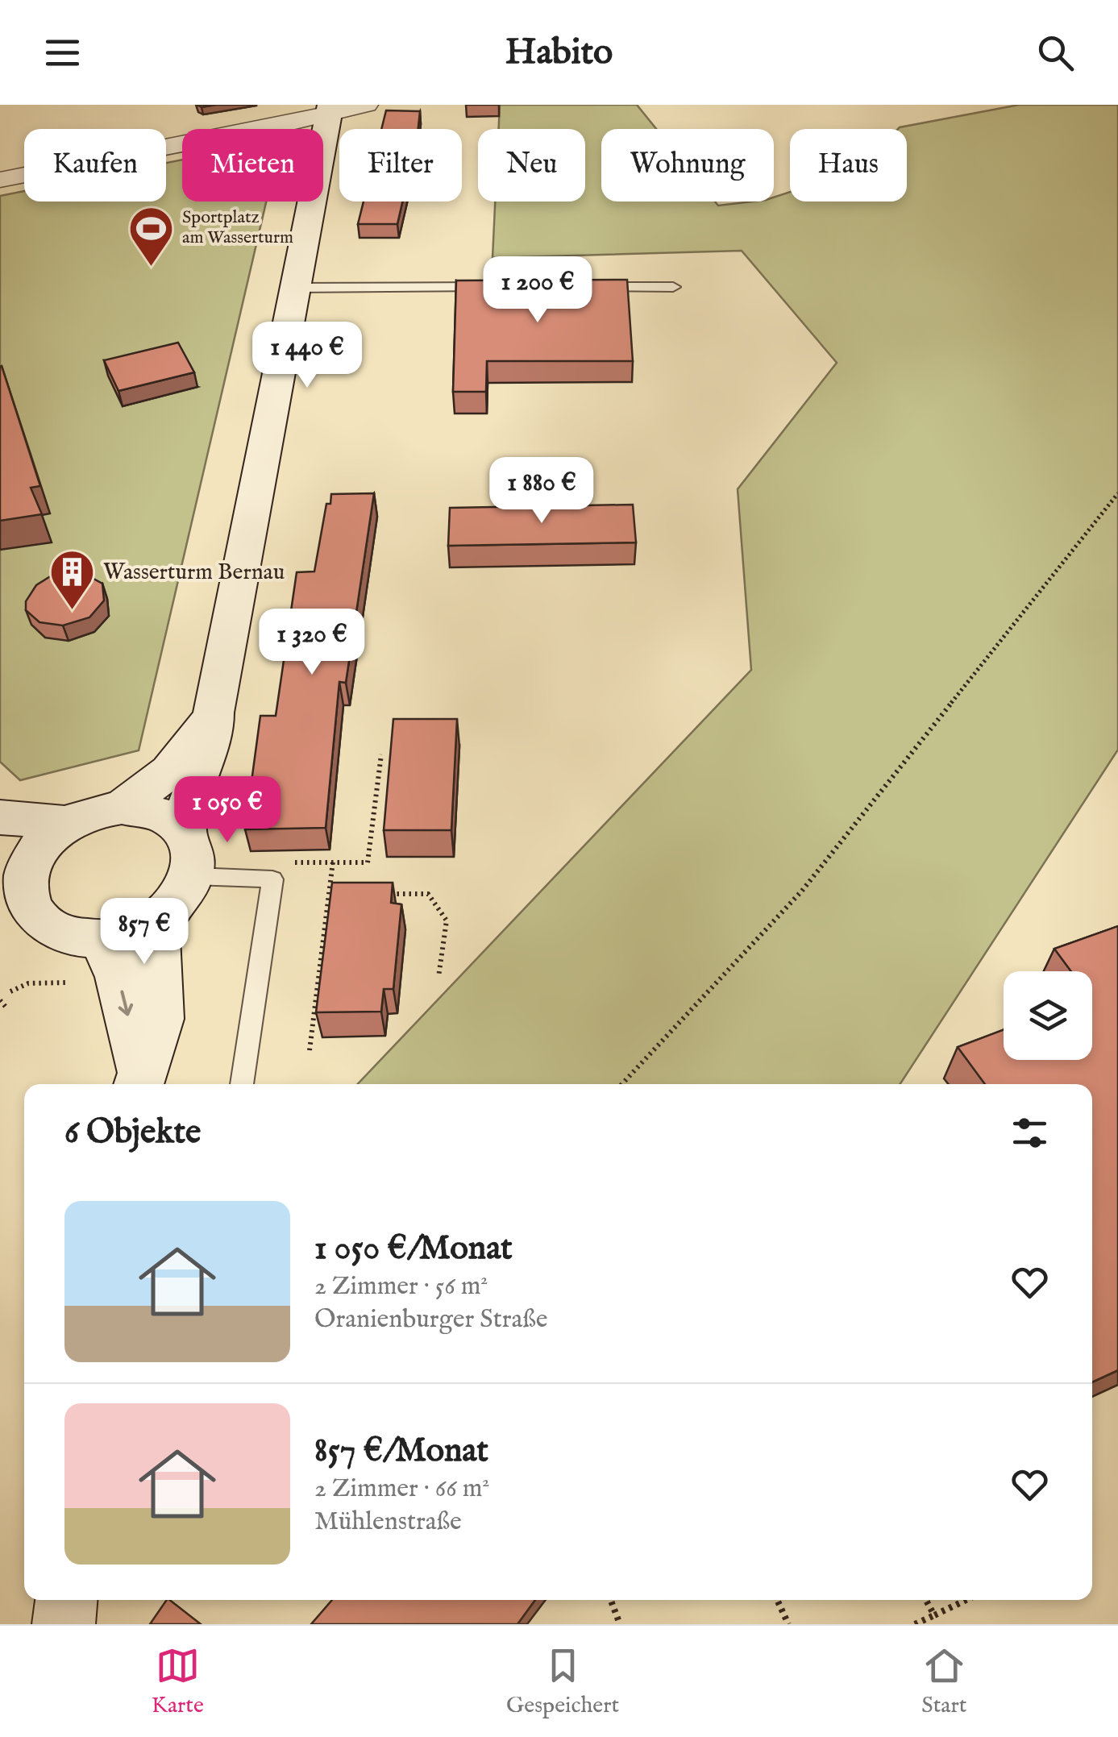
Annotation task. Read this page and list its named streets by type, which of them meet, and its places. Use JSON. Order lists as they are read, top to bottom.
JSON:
{
  "places": {
    "sports": ["Sportplatz am Wasserturm"],
    "building": ["Wasserturm Bernau"]
  },
  "page": {
    "header": "Habito",
    "chip": [
      "Kaufen",
      "Mieten",
      "Filter",
      "Neu",
      "Wohnung",
      "Haus"
    ],
    "price": [
      "1 200 €",
      "1 440 €",
      "1 880 €",
      "1 320 €",
      "1 050 €",
      "857 €"
    ],
    "heading": "6 Objekte",
    "list": [
      {
        "name": "1 050 €/Monat",
        "note": "2 Zimmer · 56 m² · Oranienburger Straße"
      },
      {
        "name": "857 €/Monat",
        "note": "2 Zimmer · 66 m² · Mühlenstraße"
      }
    ],
    "tabs": ["Karte", "Gespeichert", "Start"]
  }
}
